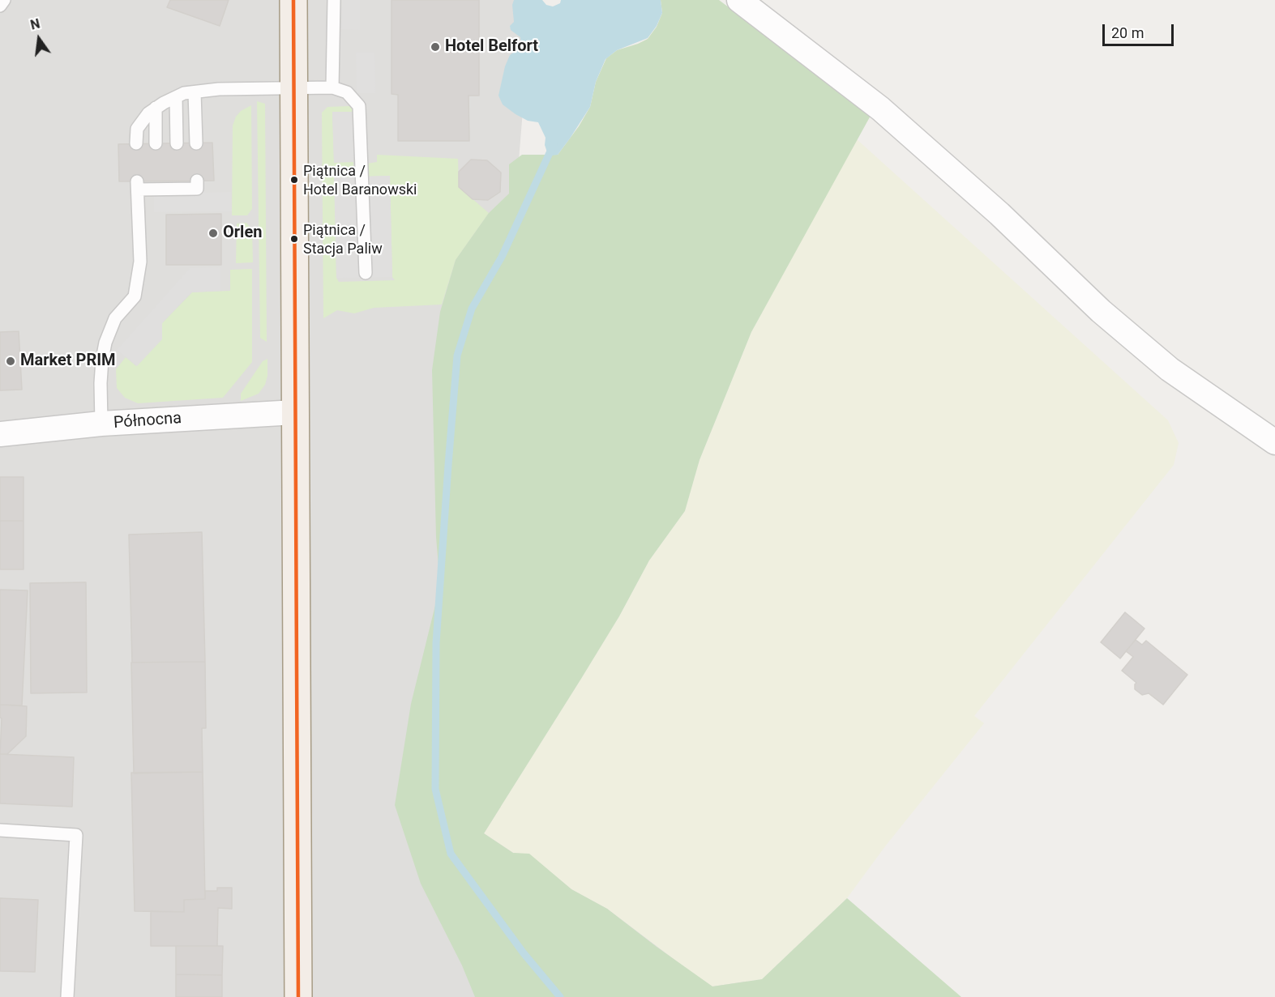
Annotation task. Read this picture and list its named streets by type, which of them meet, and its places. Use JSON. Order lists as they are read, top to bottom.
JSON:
{
  "streets": {
    "street": ["Północna"]
  },
  "places": [
    "Hotel Belfort",
    "Piątnica / Hotel Baranowski",
    "Orlen",
    "Piątnica / Stacja Paliw",
    "Market PRIM"
  ],
  "scale_bar": "20 m",
  "north": "top"
}
